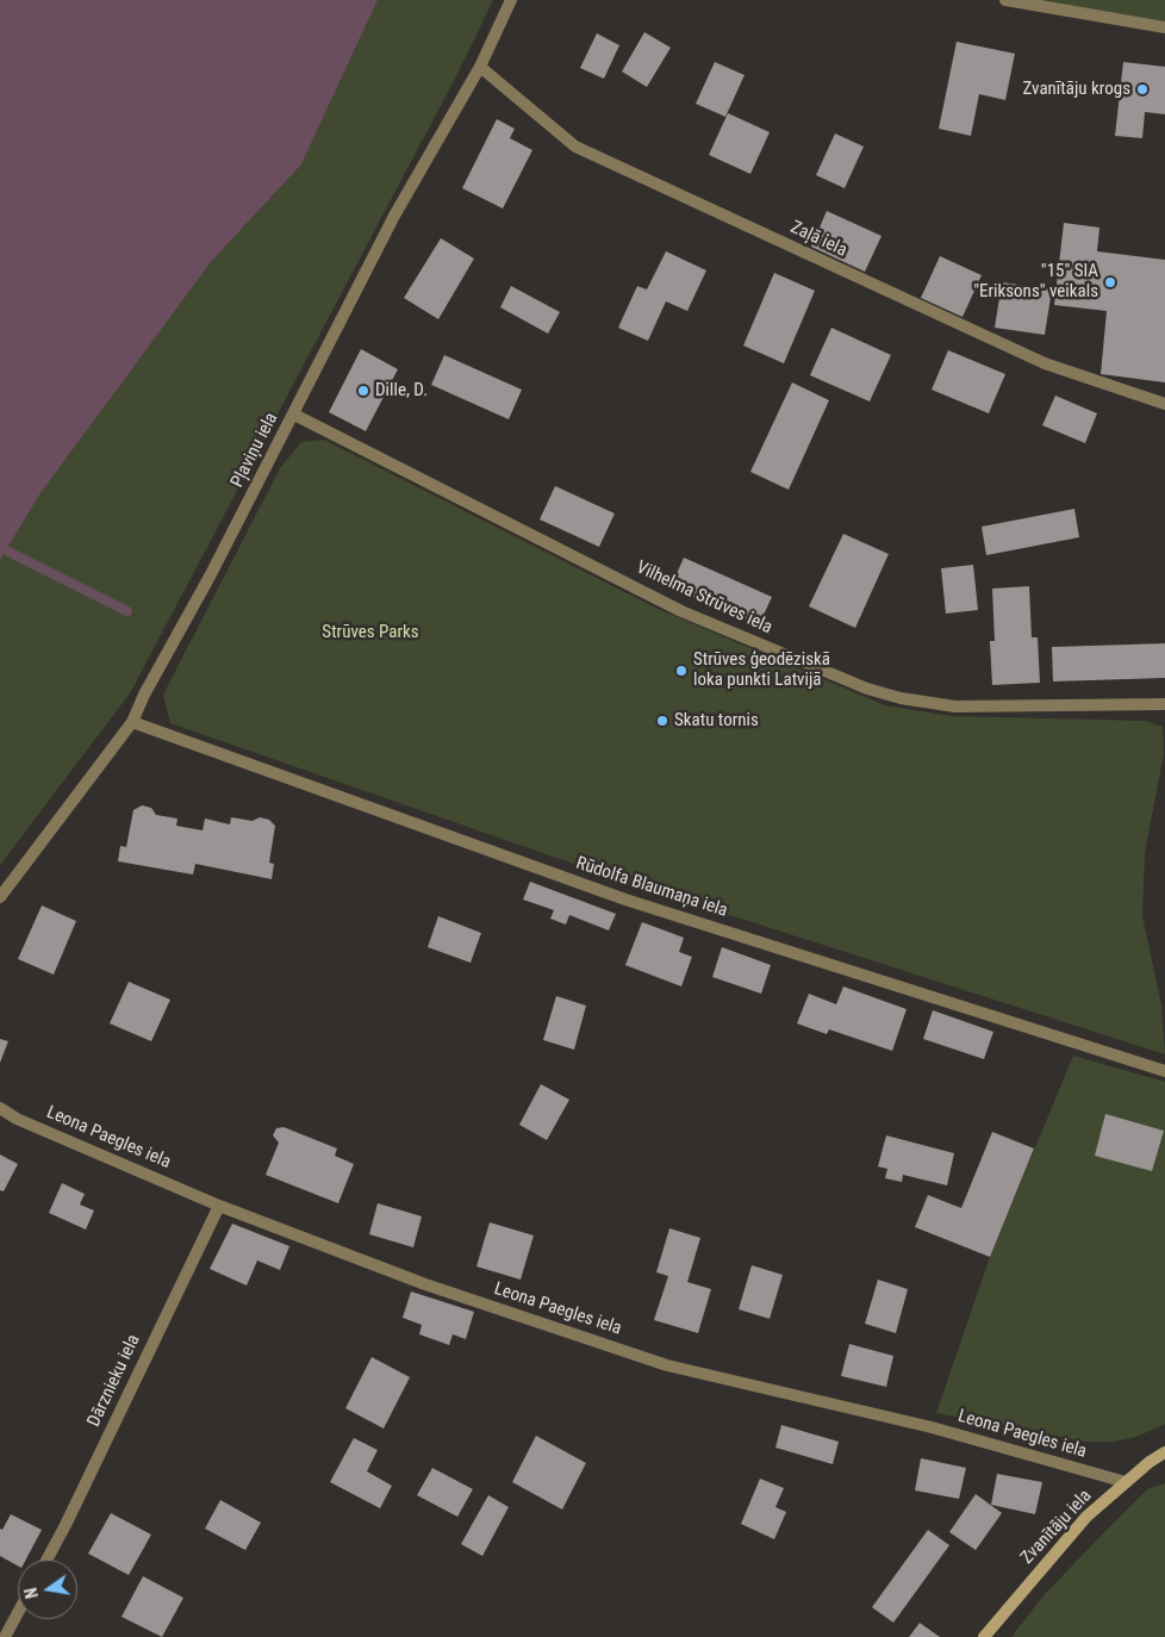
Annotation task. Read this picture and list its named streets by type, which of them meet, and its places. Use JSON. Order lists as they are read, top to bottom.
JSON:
{
  "streets": {
    "street": [
      "Zaļā iela",
      "Pļaviņu iela",
      "Vilhelma Strūves iela",
      "Rūdolfa Blaumaņa iela",
      "Leona Paegles iela",
      "Dārznieku iela",
      "Zvanītāju iela"
    ]
  },
  "crossings": [
    ["Zaļā iela", "Pļaviņu iela"],
    ["Pļaviņu iela", "Vilhelma Strūves iela"],
    ["Pļaviņu iela", "Rūdolfa Blaumaņa iela"],
    ["Leona Paegles iela", "Dārznieku iela"],
    ["Leona Paegles iela", "Zvanītāju iela"]
  ],
  "parks": ["Strūves Parks"],
  "places": [
    "Zvanītāju krogs",
    "\"15\" SIA \"Eriksons\" veikals",
    "Dille, D.",
    "Strūves ģeodēziskā loka punkti Latvijā",
    "Skatu tornis"
  ],
  "north": "left"
}
